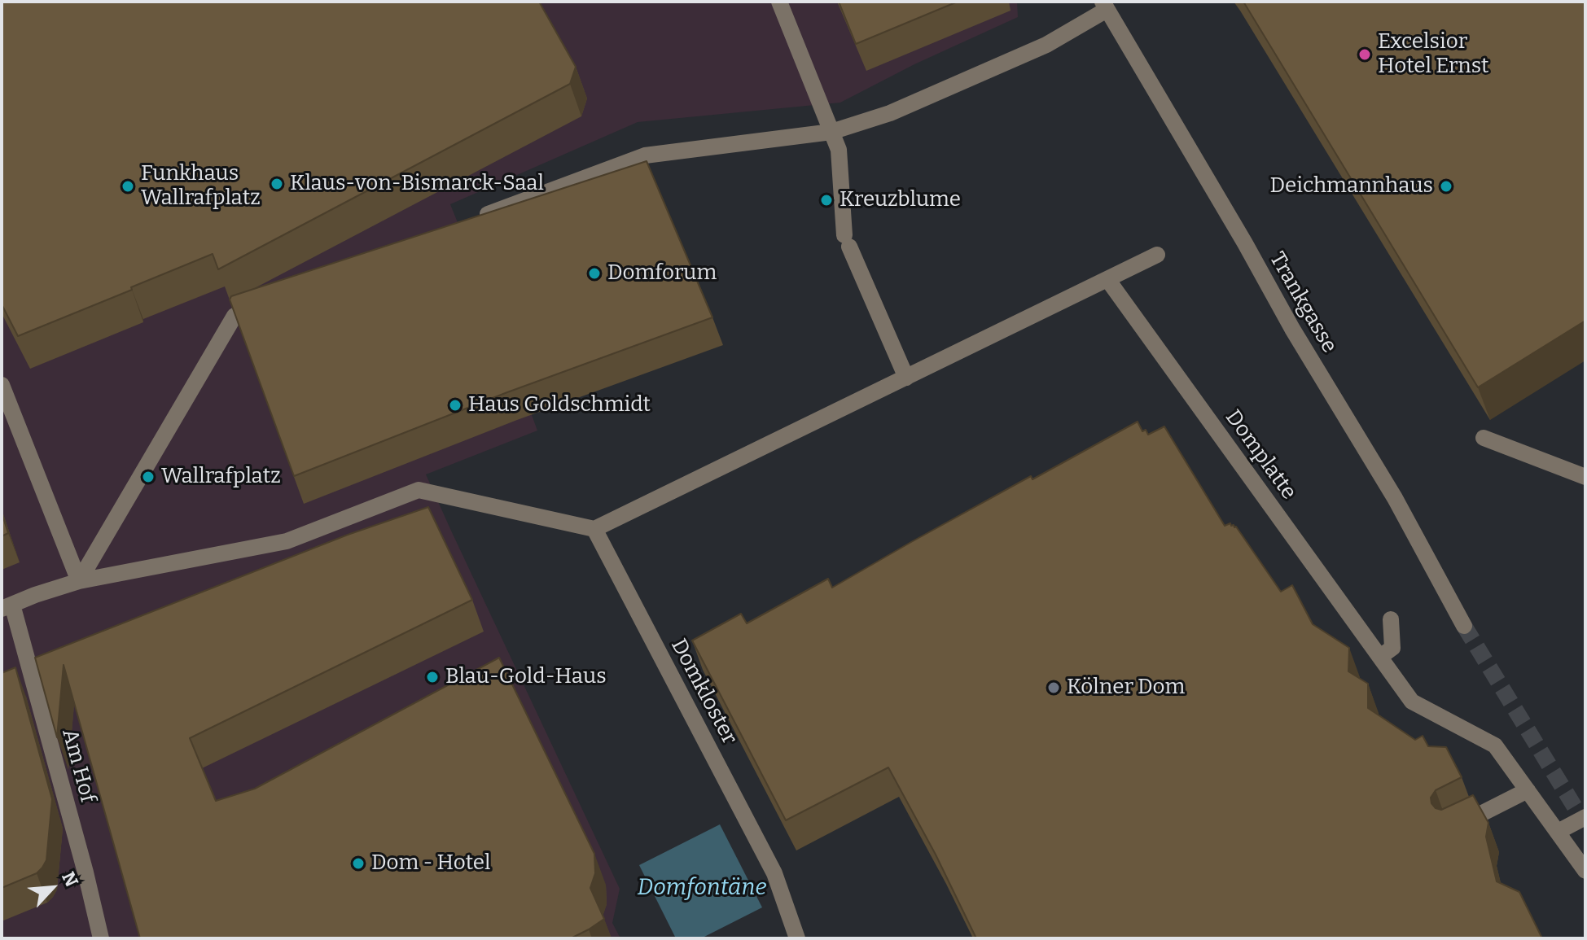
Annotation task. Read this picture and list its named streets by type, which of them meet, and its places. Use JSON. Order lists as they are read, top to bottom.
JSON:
{
  "streets": {
    "street": [
      "Trankgasse",
      "Domplatte",
      "Domkloster",
      "Am Hof"
    ]
  },
  "water": ["Domfontäne"],
  "places": [
    "Excelsior Hotel Ernst",
    "Klaus-von-Bismarck-Saal",
    "Funkhaus Wallrafplatz",
    "Deichmannhaus",
    "Kreuzblume",
    "Domforum",
    "Haus Goldschmidt",
    "Wallrafplatz",
    "Blau-Gold-Haus",
    "Kölner Dom",
    "Dom - Hotel"
  ],
  "north": "top right"
}
